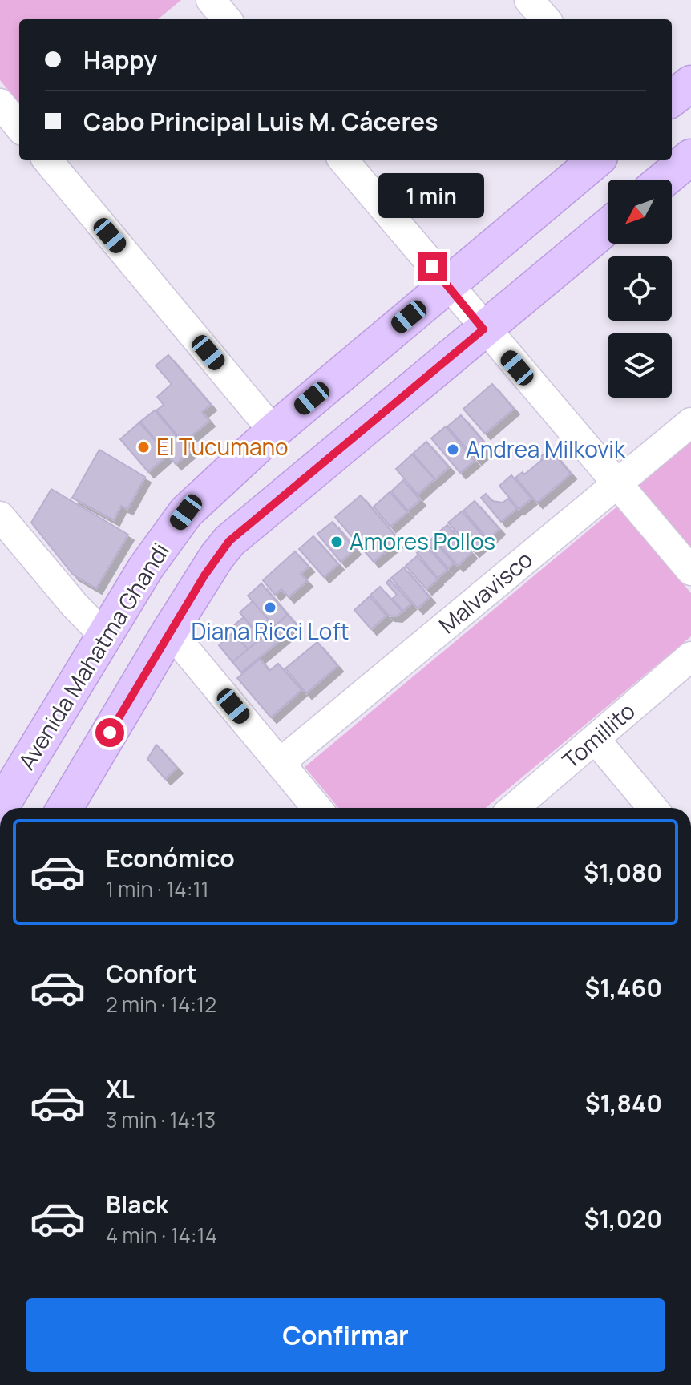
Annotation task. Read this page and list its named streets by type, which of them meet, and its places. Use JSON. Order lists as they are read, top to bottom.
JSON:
{
  "streets": {
    "main road": ["Avenida Mahatma Ghandi"],
    "street": ["Malvavisco", "Tomillito"]
  },
  "places": [
    "El Tucumano",
    "Andrea Milkovik",
    "Amores Pollos",
    "Diana Ricci Loft"
  ],
  "north": "bottom left",
  "page": {
    "banner": ["Happy", "Cabo Principal Luis M. Cáceres"],
    "bubble": "1 min",
    "list": [
      {
        "name": "Económico",
        "note": "1 min · 14:11",
        "value": "$1,080"
      },
      {
        "name": "Confort",
        "note": "2 min · 14:12",
        "value": "$1,460"
      },
      {
        "name": "XL",
        "note": "3 min · 14:13",
        "value": "$1,840"
      },
      {
        "name": "Black",
        "note": "4 min · 14:14",
        "value": "$1,020"
      }
    ],
    "buttons": "Confirmar"
  }
}
